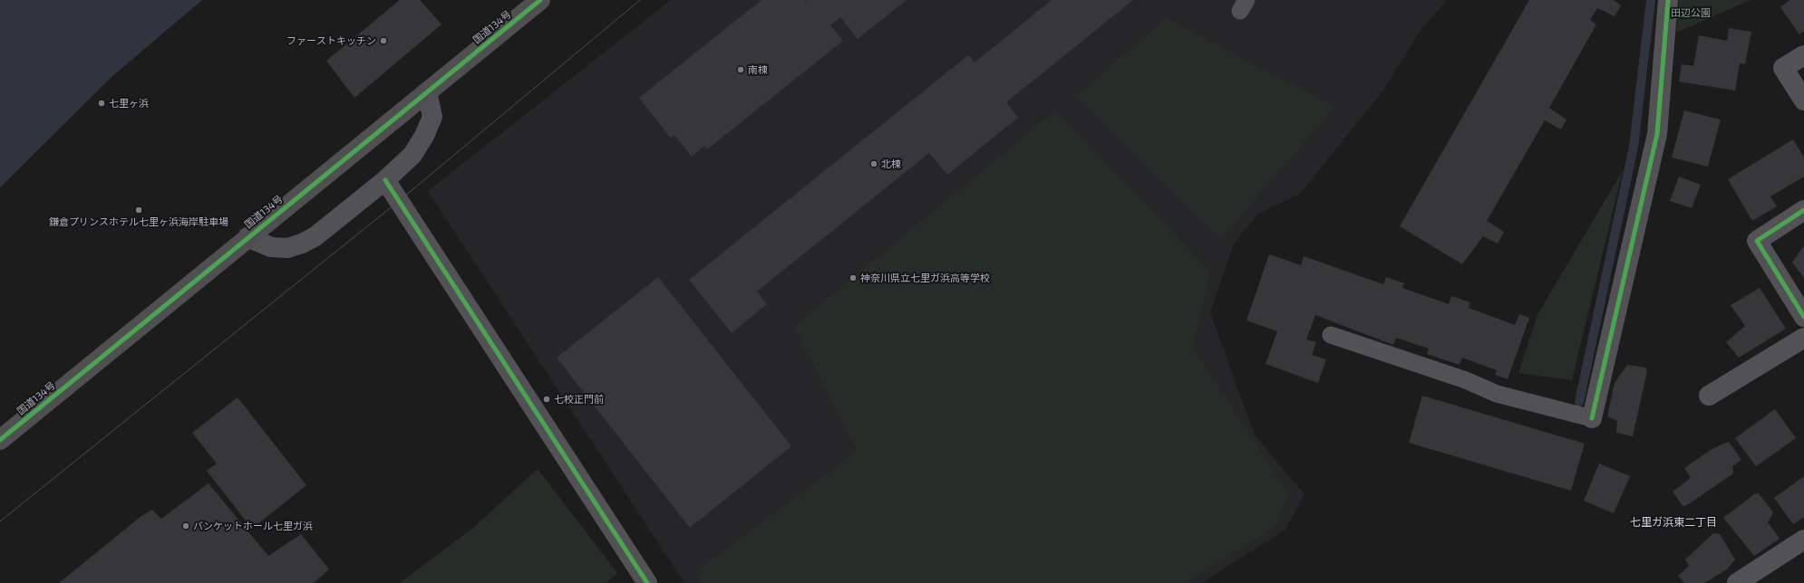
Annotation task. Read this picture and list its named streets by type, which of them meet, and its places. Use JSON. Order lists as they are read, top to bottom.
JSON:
{
  "streets": {
    "highway": ["国道134号"]
  },
  "districts": ["七里ガ浜東二丁目"],
  "parks": ["田辺公園"],
  "places": [
    "ファーストキッチン",
    "南棟",
    "七里ヶ浜",
    "北棟",
    "鎌倉プリンスホテル七里ヶ浜海岸駐車場",
    "神奈川県立七里ガ浜高等学校",
    "七校正門前",
    "バンケットホール七里ガ浜"
  ]
}
